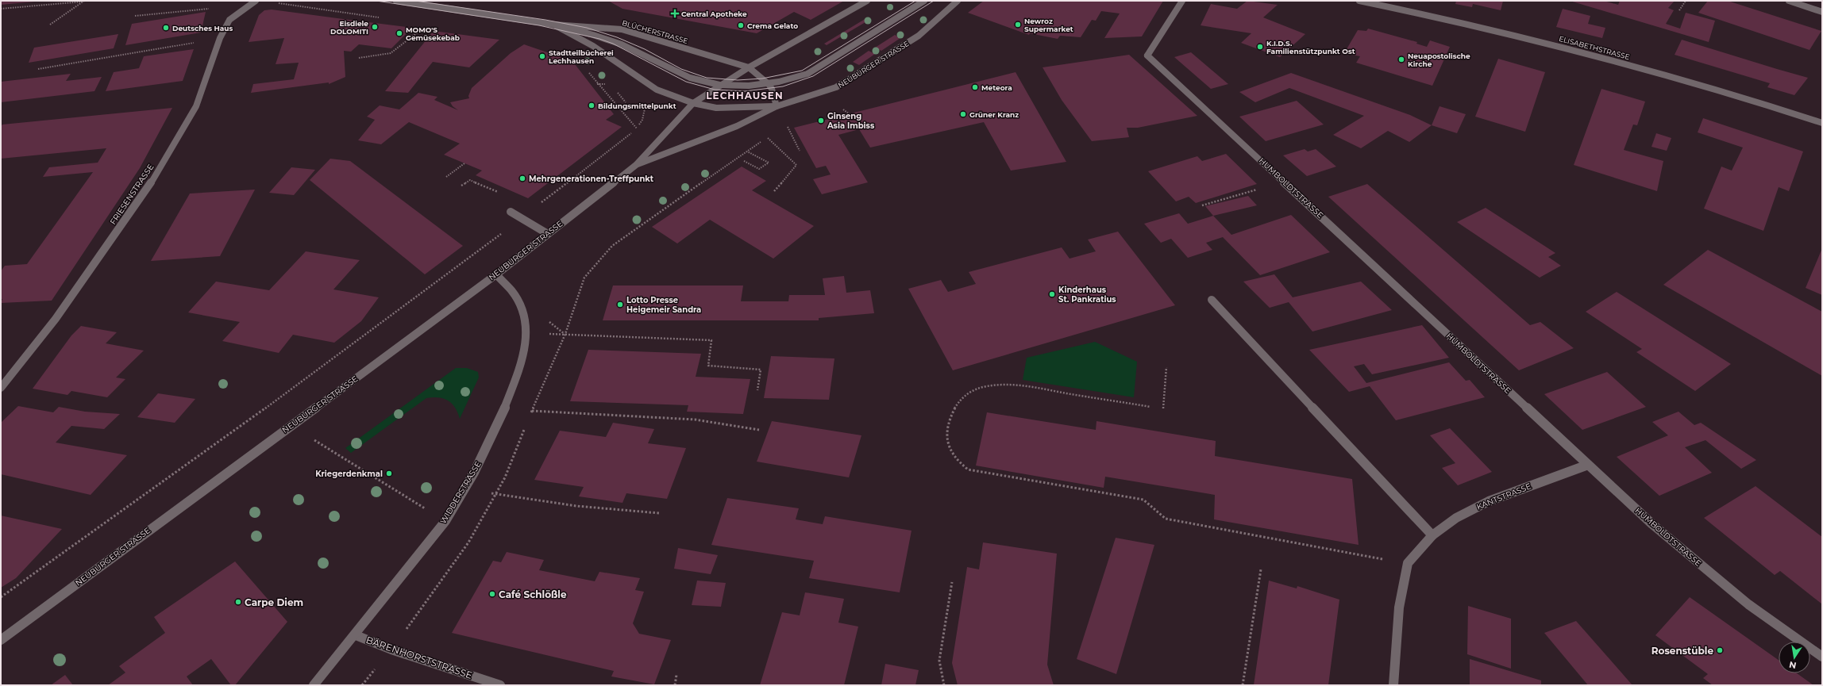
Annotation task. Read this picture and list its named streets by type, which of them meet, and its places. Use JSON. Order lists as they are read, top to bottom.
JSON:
{
  "streets": {
    "street": [
      "BLÜCHERSTRASSE",
      "ELISABETHSTRASSE",
      "NEUBURGER STRASSE",
      "HUMBOLDTSTRASSE",
      "FRIESENSTRASSE",
      "WIDDERSTRASSE",
      "KANTSTRASSE",
      "BÄRENHORSTSTRASSE"
    ]
  },
  "crossings": [
    ["BLÜCHERSTRASSE", "NEUBURGER STRASSE"],
    ["NEUBURGER STRASSE", "WIDDERSTRASSE"],
    ["HUMBOLDTSTRASSE", "KANTSTRASSE"],
    ["WIDDERSTRASSE", "BÄRENHORSTSTRASSE"]
  ],
  "districts": ["LECHHAUSEN"],
  "places": {
    "health": ["Central Apotheke"],
    "other": [
      "Newroz Supermarket",
      "Crema Gelato",
      "Eisdiele DOLOMITI",
      "Deutsches Haus",
      "MOMO'S Gemüsekebab",
      "K.I.D.S. Familienstützpunkt Ost",
      "Stadtteilbücherei Lechhausen",
      "Neuapostolische Kirche",
      "Meteora",
      "Bildungsmittelpunkt",
      "Grüner Kranz",
      "Ginseng Asia Imbiss",
      "Mehrgenerationen-Treffpunkt",
      "Kinderhaus St. Pankratius",
      "Lotto Presse Heigemeir Sandra",
      "Kriegerdenkmal",
      "Café Schlößle",
      "Carpe Diem",
      "Rosenstüble"
    ]
  },
  "north": "bottom"
}
